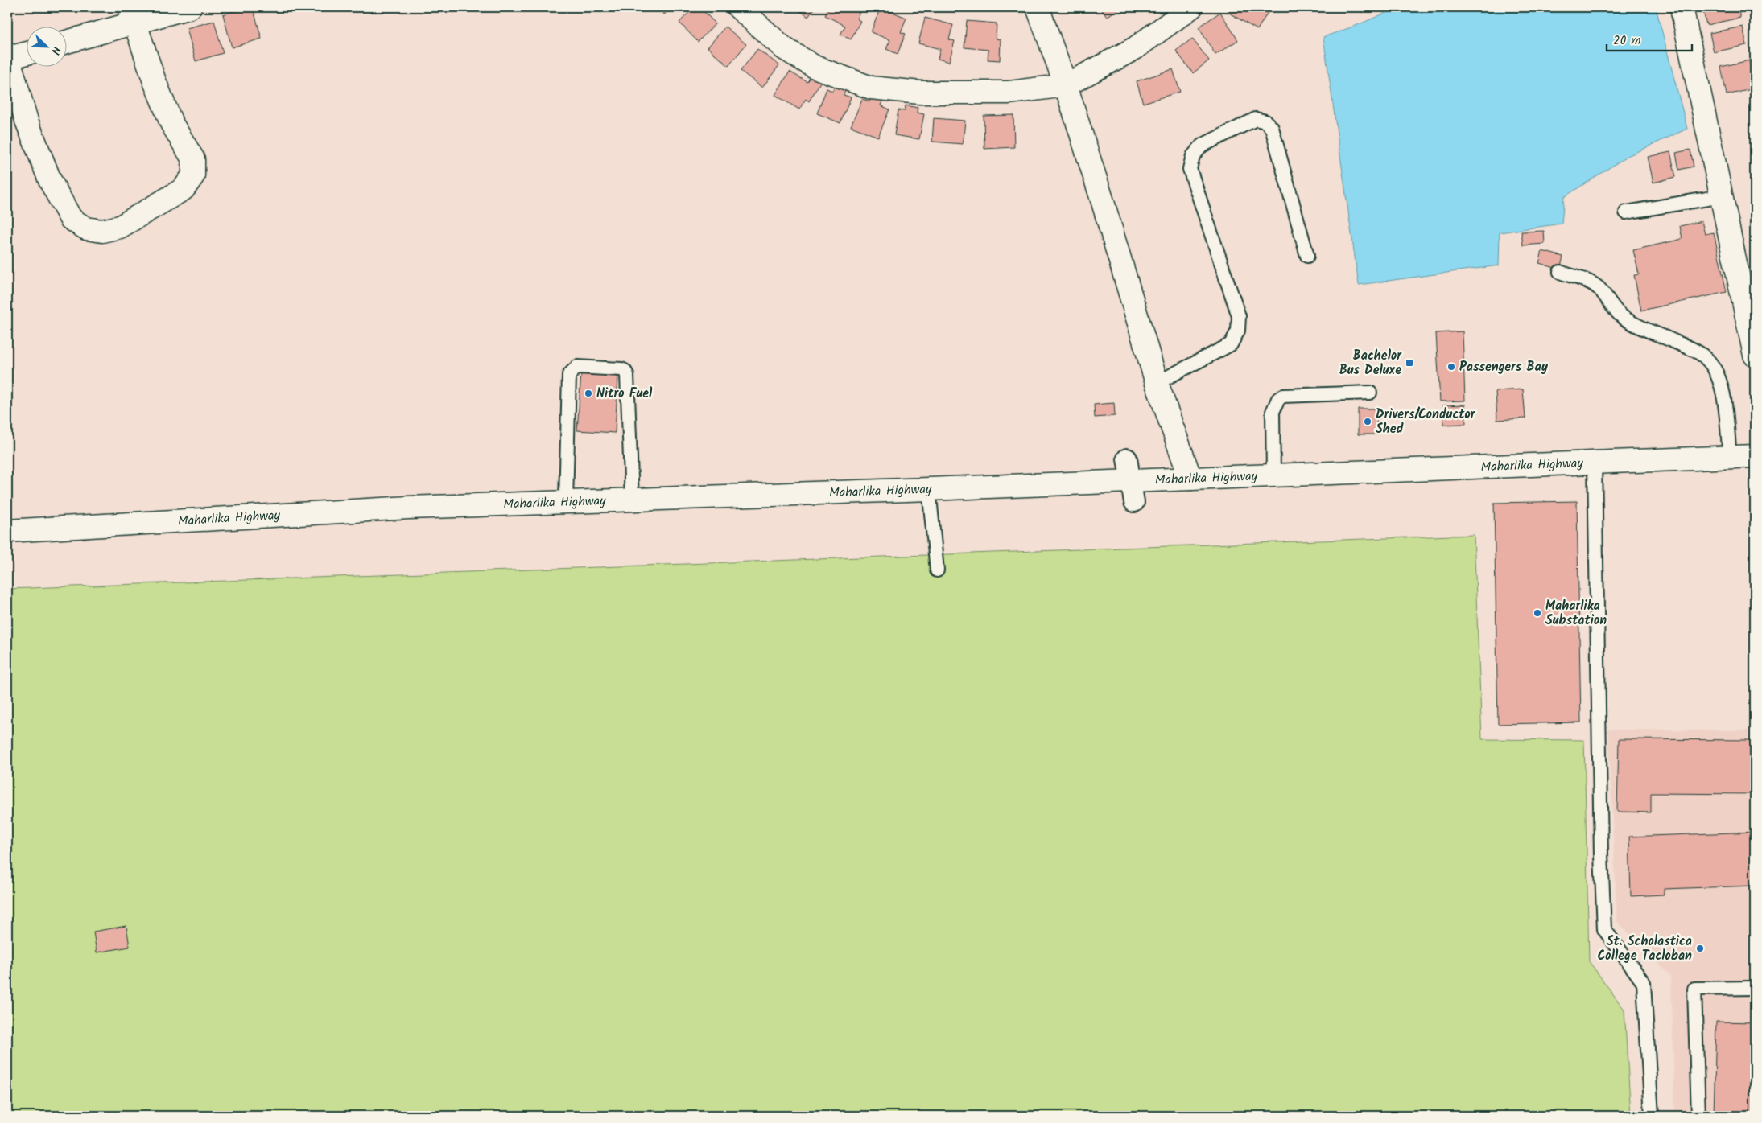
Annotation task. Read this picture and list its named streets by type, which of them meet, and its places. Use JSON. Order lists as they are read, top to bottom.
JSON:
{
  "streets": {
    "main road": ["Maharlika Highway"]
  },
  "places": {
    "transit": ["Bachelor Bus Deluxe"],
    "other": [
      "Passengers Bay",
      "Nitro Fuel",
      "Drivers/Conductor Shed",
      "Maharlika Substation",
      "St. Scholastica College Tacloban"
    ]
  },
  "scale_bar": "20 m",
  "north": "bottom right"
}
